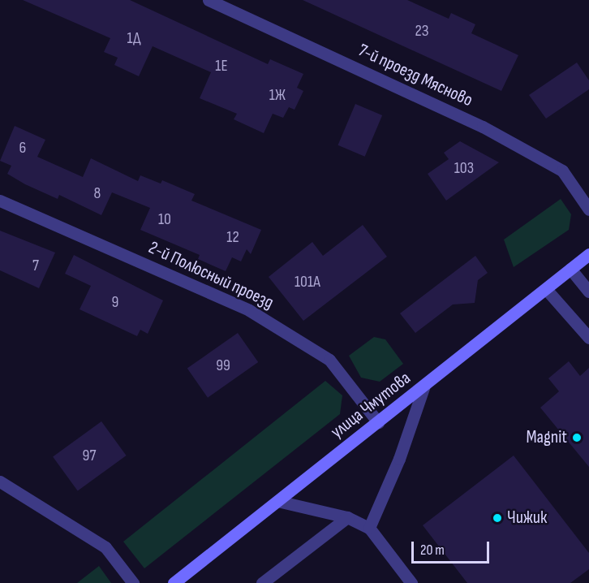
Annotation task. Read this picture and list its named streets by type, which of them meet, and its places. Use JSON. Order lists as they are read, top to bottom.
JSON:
{
  "streets": {
    "main road": ["улица Чмутова"],
    "street": ["7-й проезд Мясново", "2-й Полюсный проезд"]
  },
  "crossings": [
    ["2-й Полюсный проезд", "улица Чмутова"]
  ],
  "places": ["Magnit", "Чижик"],
  "house_numbers": [
    "2З",
    "1Д",
    "1Е",
    "1Ж",
    "6",
    "103",
    "8",
    "10",
    "12",
    "7",
    "101А",
    "9",
    "99",
    "97"
  ],
  "scale_bar": "20 m"
}
